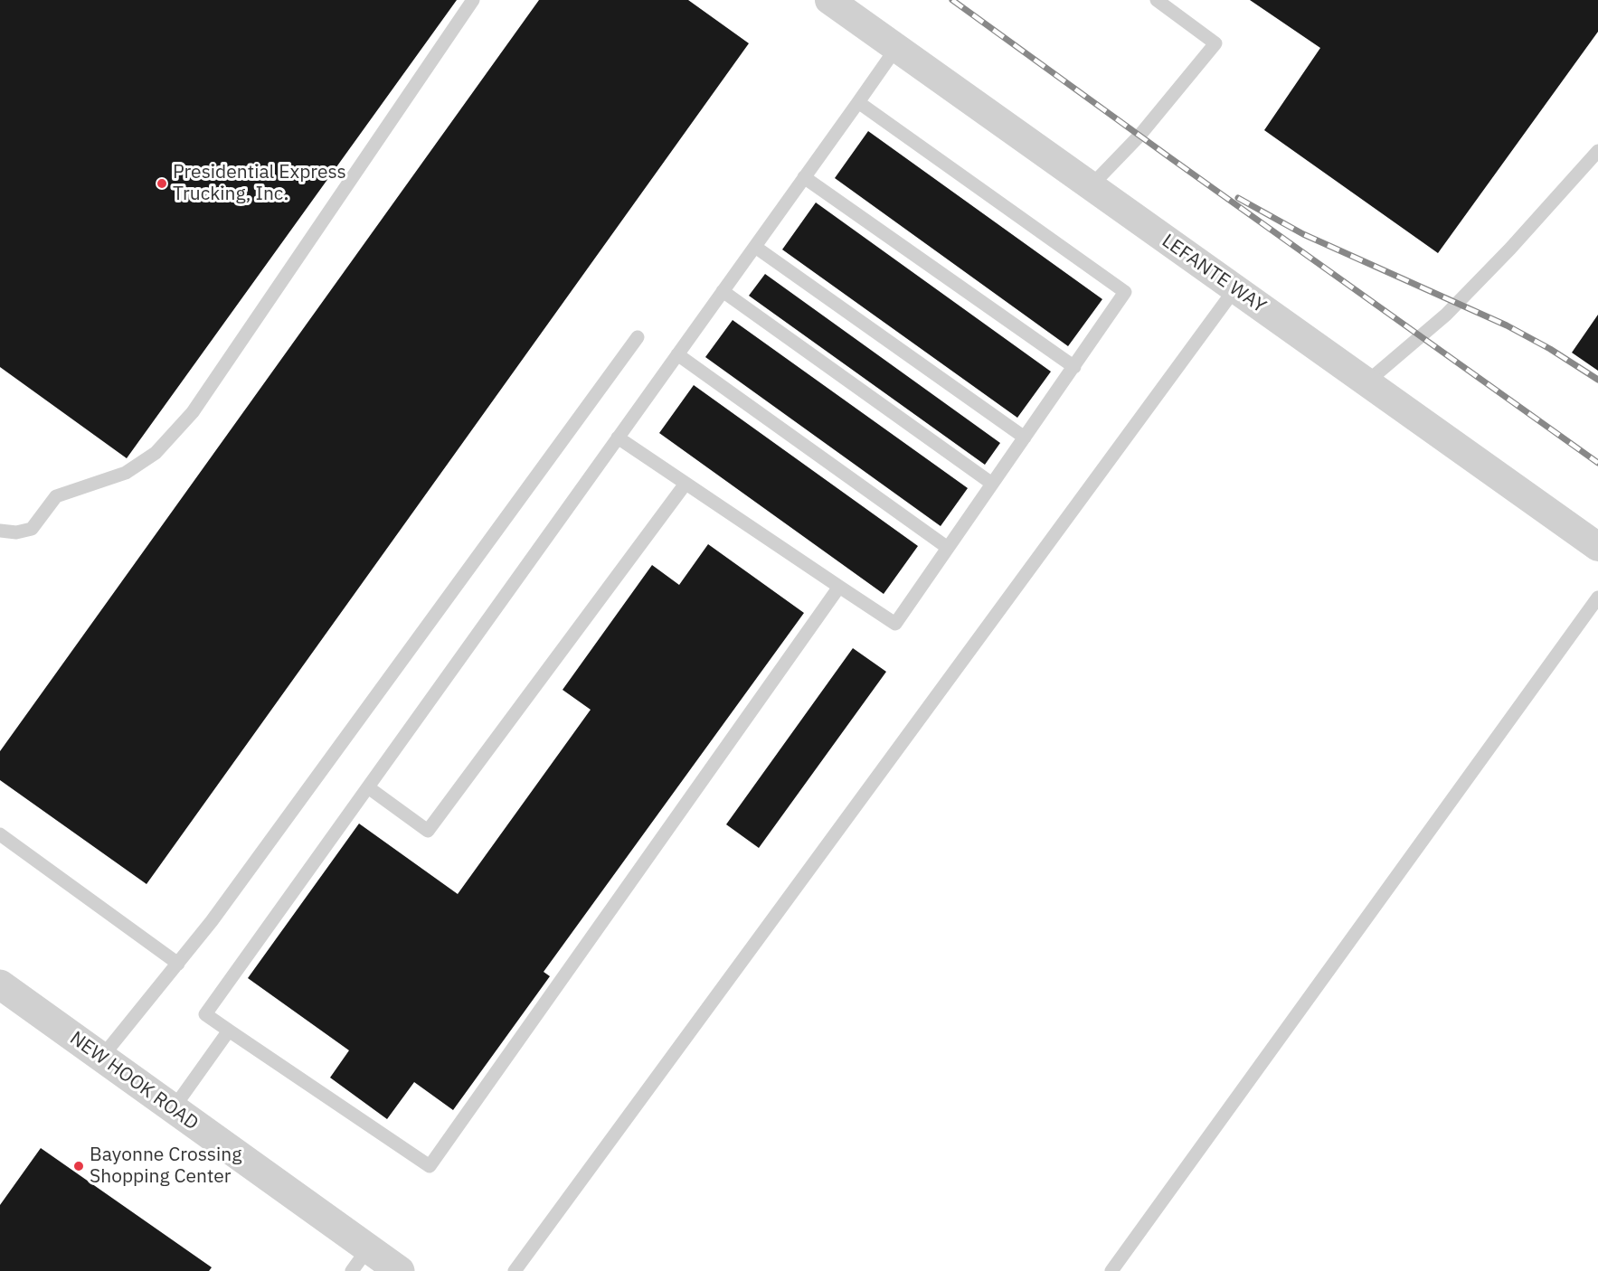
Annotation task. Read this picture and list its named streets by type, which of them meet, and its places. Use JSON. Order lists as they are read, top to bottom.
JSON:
{
  "streets": {
    "street": ["LEFANTE WAY", "NEW HOOK ROAD"]
  },
  "places": ["Presidential Express Trucking, Inc.", "Bayonne Crossing Shopping Center"]
}
